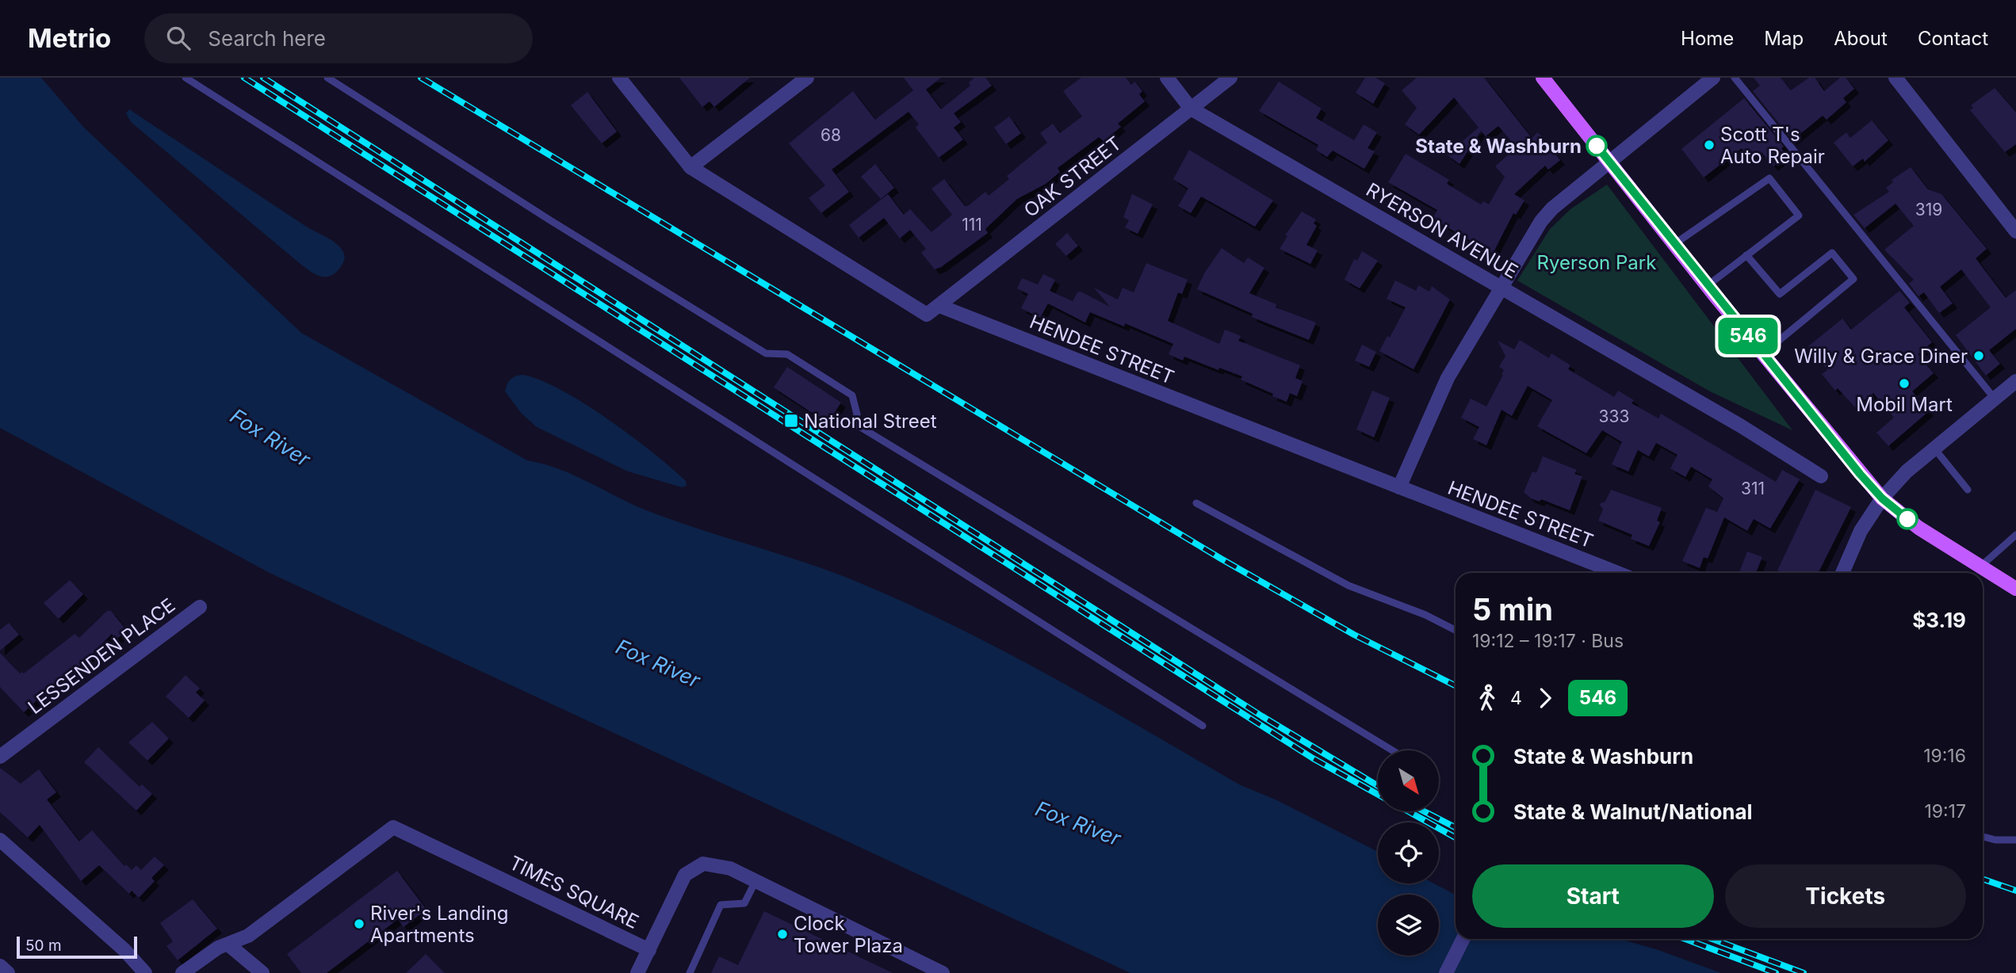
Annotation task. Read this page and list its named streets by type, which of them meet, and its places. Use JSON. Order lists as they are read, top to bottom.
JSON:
{
  "streets": {
    "street": [
      "OAK STREET",
      "RYERSON AVENUE",
      "HENDEE STREET",
      "LESSENDEN PLACE",
      "TIMES SQUARE"
    ]
  },
  "crossings": [
    ["OAK STREET", "RYERSON AVENUE"],
    ["OAK STREET", "HENDEE STREET"]
  ],
  "water": ["Fox River"],
  "parks": ["Ryerson Park"],
  "places": {
    "other": [
      "Scott T's Auto Repair",
      "State & Washburn",
      "Willy & Grace Diner",
      "Mobil Mart",
      "River's Landing Apartments",
      "Clock Tower Plaza"
    ],
    "transit": ["National Street"]
  },
  "lines": ["bus line 546"],
  "house_numbers": [
    "68",
    "319",
    "111",
    "333",
    "311"
  ],
  "scale_bar": "50 m",
  "north": "bottom right",
  "page": {
    "header": "Metrio",
    "search": "Search here",
    "nav": [
      "Home",
      "Map",
      "About",
      "Contact"
    ],
    "on_map": "546",
    "heading": ["5 min", "19:12 – 19:17 · Bus", "$3.19"],
    "legs": ["4", "546"],
    "list": [
      {
        "name": "State & Washburn",
        "value": "19:16"
      },
      {
        "name": "State & Walnut/National",
        "value": "19:17"
      }
    ],
    "buttons": ["Start", "Tickets"],
    "scale": "50 m"
  }
}
